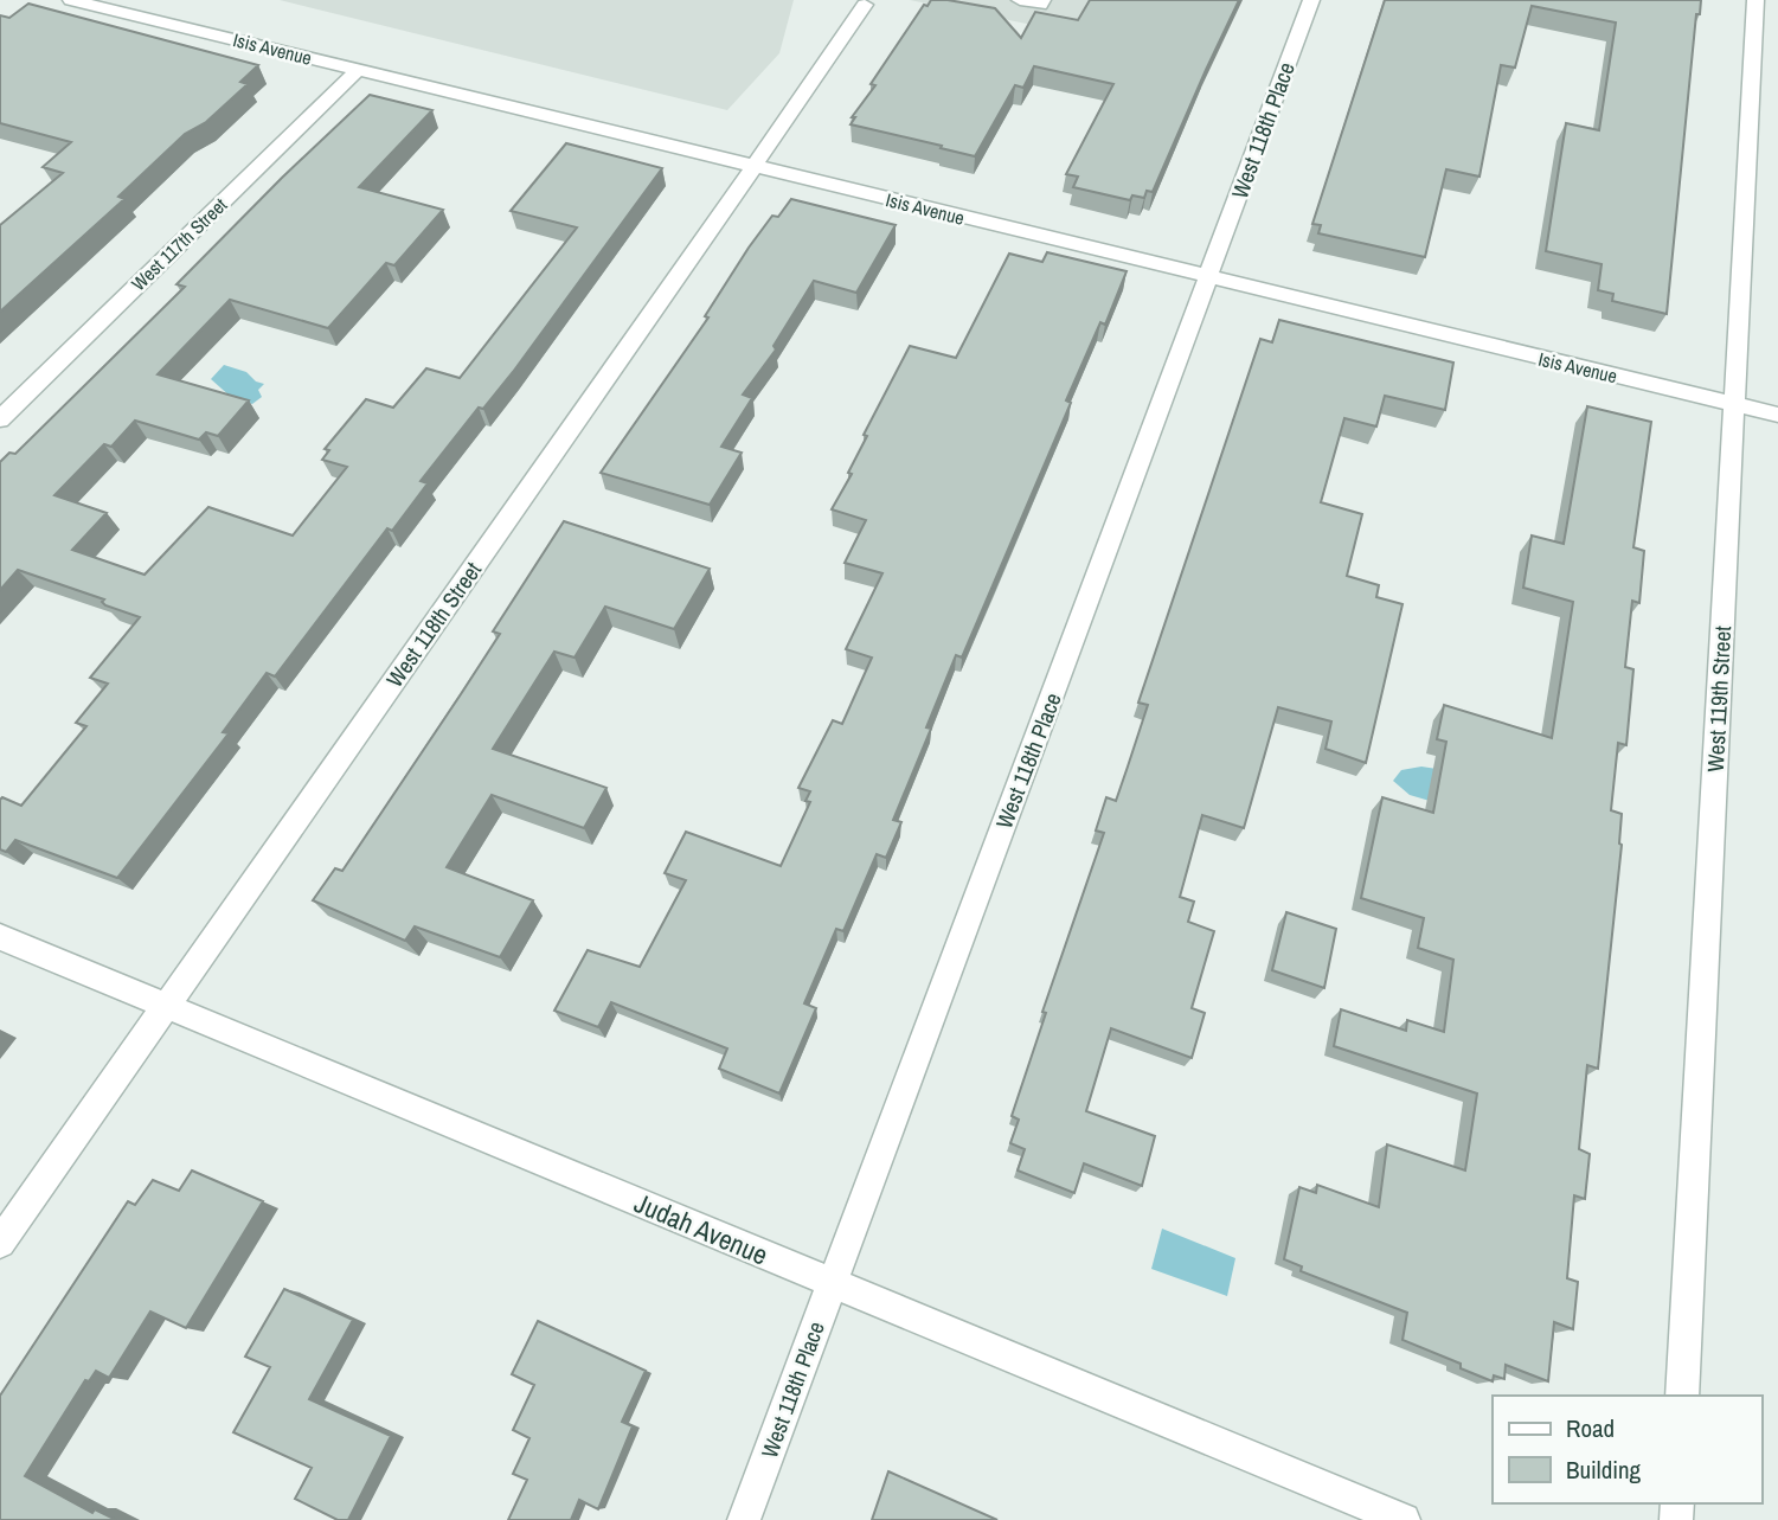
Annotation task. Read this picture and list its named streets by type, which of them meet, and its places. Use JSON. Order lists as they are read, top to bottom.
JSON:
{
  "streets": {
    "street": [
      "Isis Avenue",
      "West 118th Place",
      "West 117th Street",
      "West 118th Street",
      "West 119th Street",
      "Judah Avenue"
    ]
  },
  "crossings": [
    ["Isis Avenue", "West 118th Place"],
    ["Isis Avenue", "West 117th Street"],
    ["Isis Avenue", "West 118th Street"],
    ["Isis Avenue", "West 119th Street"],
    ["West 118th Place", "Judah Avenue"],
    ["West 118th Street", "Judah Avenue"]
  ],
  "legend": ["Road", "Building"]
}
